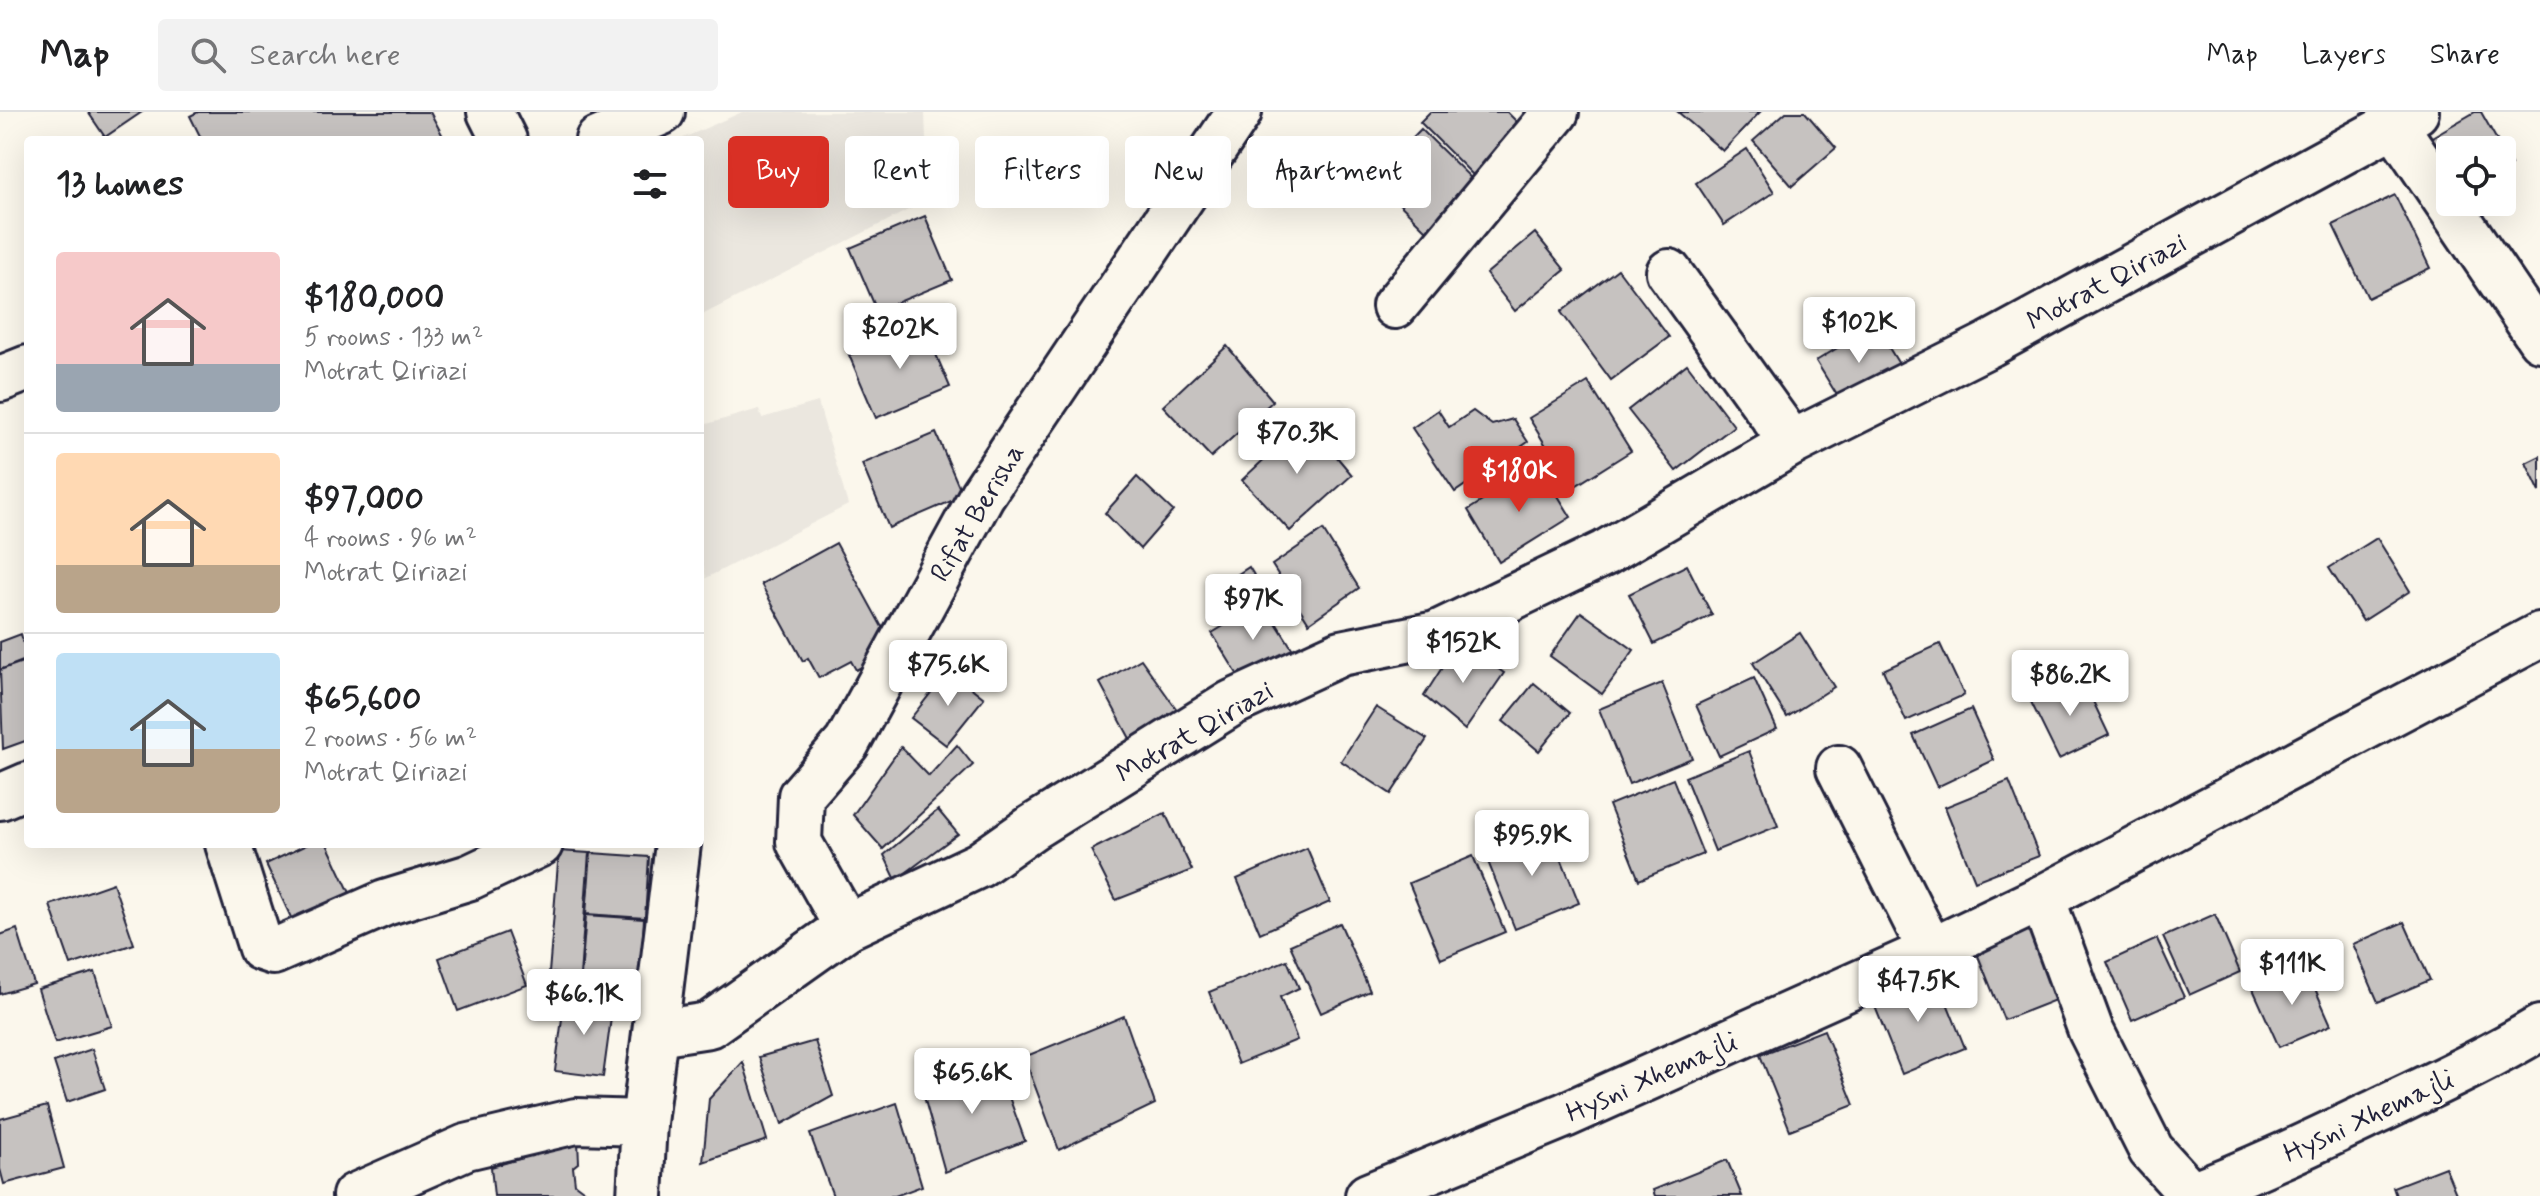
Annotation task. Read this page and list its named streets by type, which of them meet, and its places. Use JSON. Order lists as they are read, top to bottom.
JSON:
{
  "streets": {
    "street": ["Motrat Qiriazi", "Rifat Berisha", "Hysni Xhemajli"]
  },
  "crossings": [
    ["Motrat Qiriazi", "Rifat Berisha"]
  ],
  "page": {
    "header": "Map",
    "search": "Search here",
    "nav": ["Map", "Layers", "Share"],
    "chip": [
      "Buy",
      "Rent",
      "Filters",
      "New",
      "Apartment"
    ],
    "heading": "13 homes",
    "list": [
      {
        "name": "$180,000",
        "note": "5 rooms · 133 m² · Motrat Qiriazi"
      },
      {
        "name": "$97,000",
        "note": "4 rooms · 96 m² · Motrat Qiriazi"
      },
      {
        "name": "$65,600",
        "note": "2 rooms · 56 m² · Motrat Qiriazi"
      }
    ],
    "price": [
      "$102K",
      "$202K",
      "$70.3K",
      "$180K",
      "$97K",
      "$152K",
      "$75.6K",
      "$86.2K",
      "$95.9K",
      "$111K",
      "$47.5K",
      "$66.1K",
      "$65.6K"
    ]
  }
}
